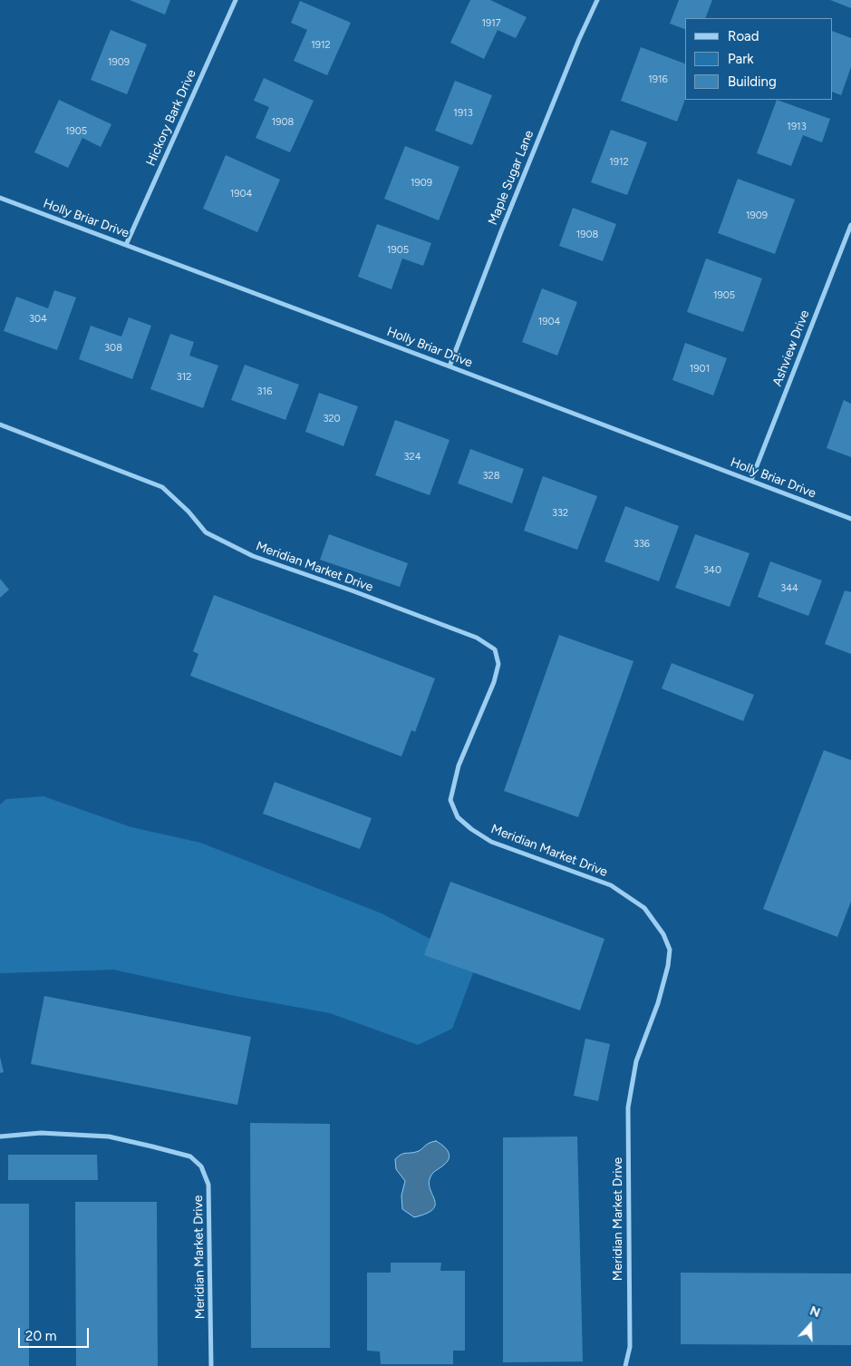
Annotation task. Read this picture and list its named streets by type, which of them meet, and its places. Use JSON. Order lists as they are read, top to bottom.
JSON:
{
  "streets": {
    "street": [
      "Hickory Bark Drive",
      "Maple Sugar Lane",
      "Holly Briar Drive",
      "Ashview Drive",
      "Meridian Market Drive"
    ]
  },
  "crossings": [
    ["Hickory Bark Drive", "Holly Briar Drive"],
    ["Maple Sugar Lane", "Holly Briar Drive"],
    ["Holly Briar Drive", "Ashview Drive"]
  ],
  "house_numbers": [
    "1917",
    "1912",
    "1909",
    "1916",
    "1913",
    "1908",
    "1913",
    "1905",
    "1912",
    "1909",
    "1904",
    "1909",
    "1908",
    "1905",
    "1905",
    "304",
    "1904",
    "308",
    "1901",
    "312",
    "316",
    "320",
    "324",
    "328",
    "332",
    "336",
    "340",
    "344"
  ],
  "legend": ["Road", "Park", "Building"],
  "scale_bar": "20 m",
  "north": "top"
}
